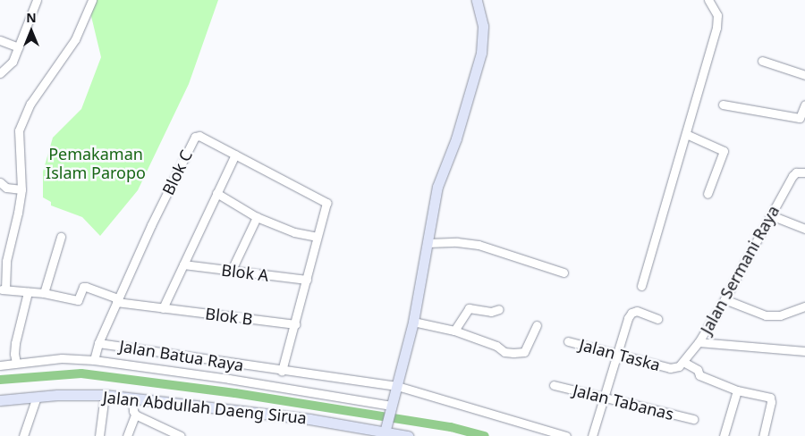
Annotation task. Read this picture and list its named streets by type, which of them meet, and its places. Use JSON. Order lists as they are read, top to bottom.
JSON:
{
  "streets": {
    "main road": ["Jalan Abdullah Daeng Sirua"],
    "street": [
      "Blok C",
      "Jalan Sermani Raya",
      "Blok A",
      "Blok B",
      "Jalan Taska",
      "Jalan Batua Raya",
      "Jalan Tabanas"
    ]
  },
  "crossings": [
    ["Blok C", "Blok B"],
    ["Blok C", "Jalan Batua Raya"],
    ["Jalan Sermani Raya", "Jalan Taska"]
  ],
  "parks": ["Pemakaman Islam Paropo"],
  "north": "top"
}
